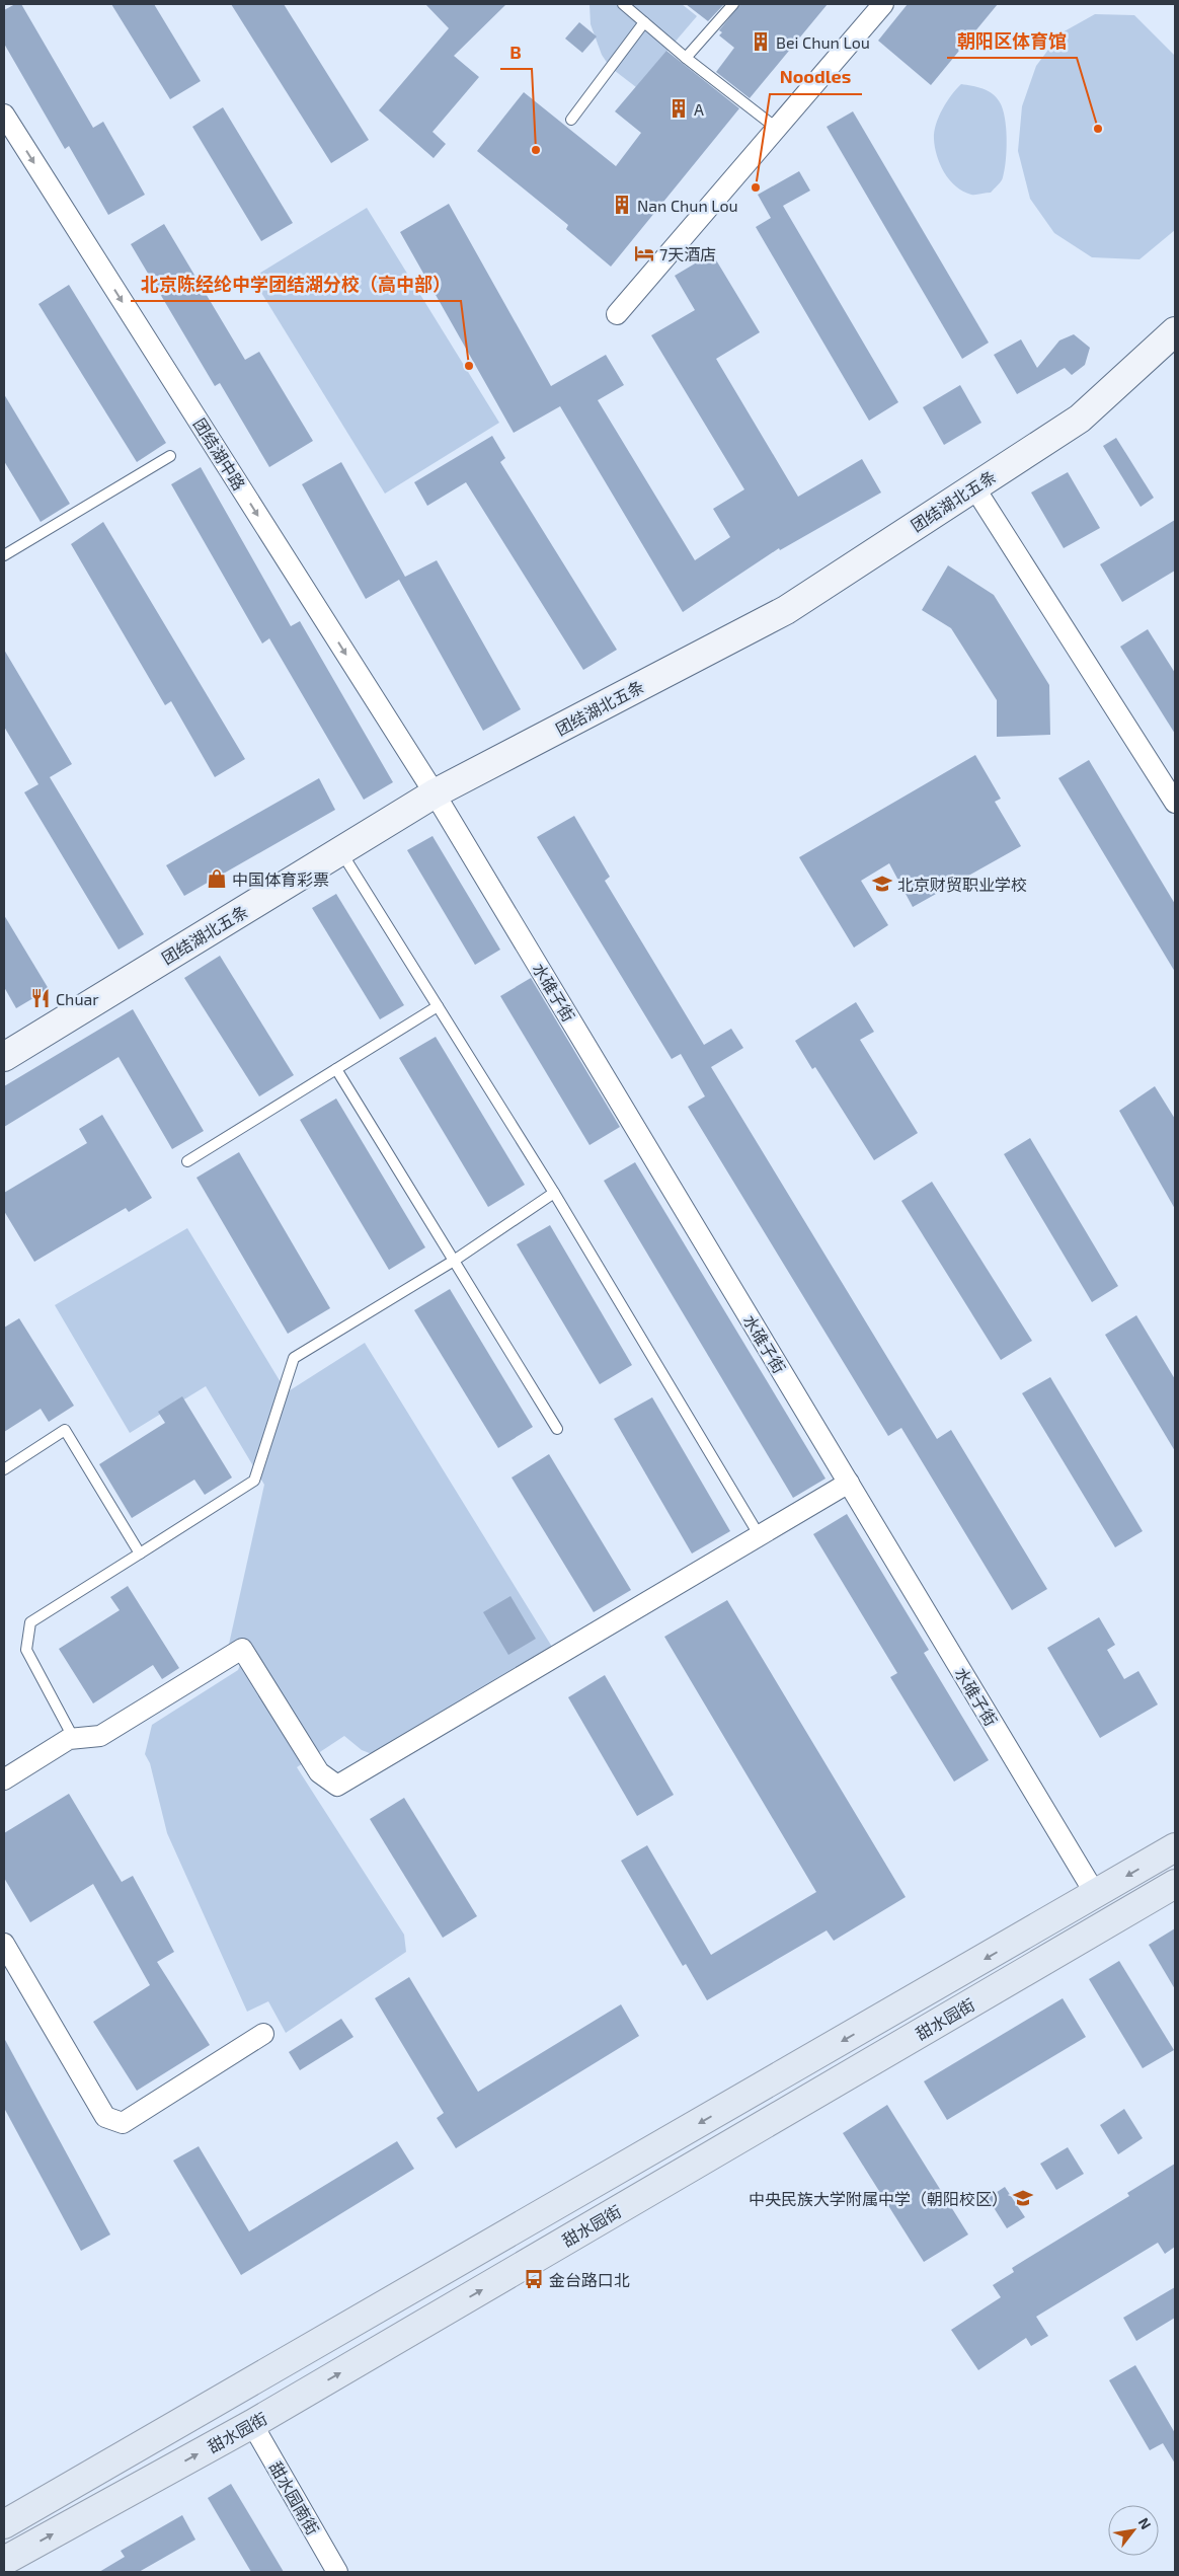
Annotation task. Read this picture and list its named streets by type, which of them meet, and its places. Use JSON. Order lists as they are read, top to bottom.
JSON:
{
  "streets": {
    "main road": ["甜水园街"],
    "street": [
      "团结湖中路",
      "团结湖北五条",
      "水碓子街",
      "甜水园南街"
    ]
  },
  "crossings": [
    ["团结湖中路", "团结湖北五条"],
    ["团结湖中路", "水碓子街"],
    ["团结湖北五条", "水碓子街"],
    ["水碓子街", "甜水园街"],
    ["甜水园街", "甜水园南街"]
  ],
  "one_way": ["团结湖中路"],
  "places": {
    "building": ["Bei Chun Lou", "A", "Nan Chun Lou"],
    "other": [
      "朝阳区体育馆",
      "B",
      "Noodles",
      "北京陈经纶中学团结湖分校（高中部）"
    ],
    "hotel": ["7天酒店"],
    "shop": ["中国体育彩票"],
    "school or university": ["北京财贸职业学校", "中央民族大学附属中学（朝阳校区）"],
    "restaurant": ["Chuar"],
    "bus stop": ["金台路口北"]
  },
  "north": "top right"
}
